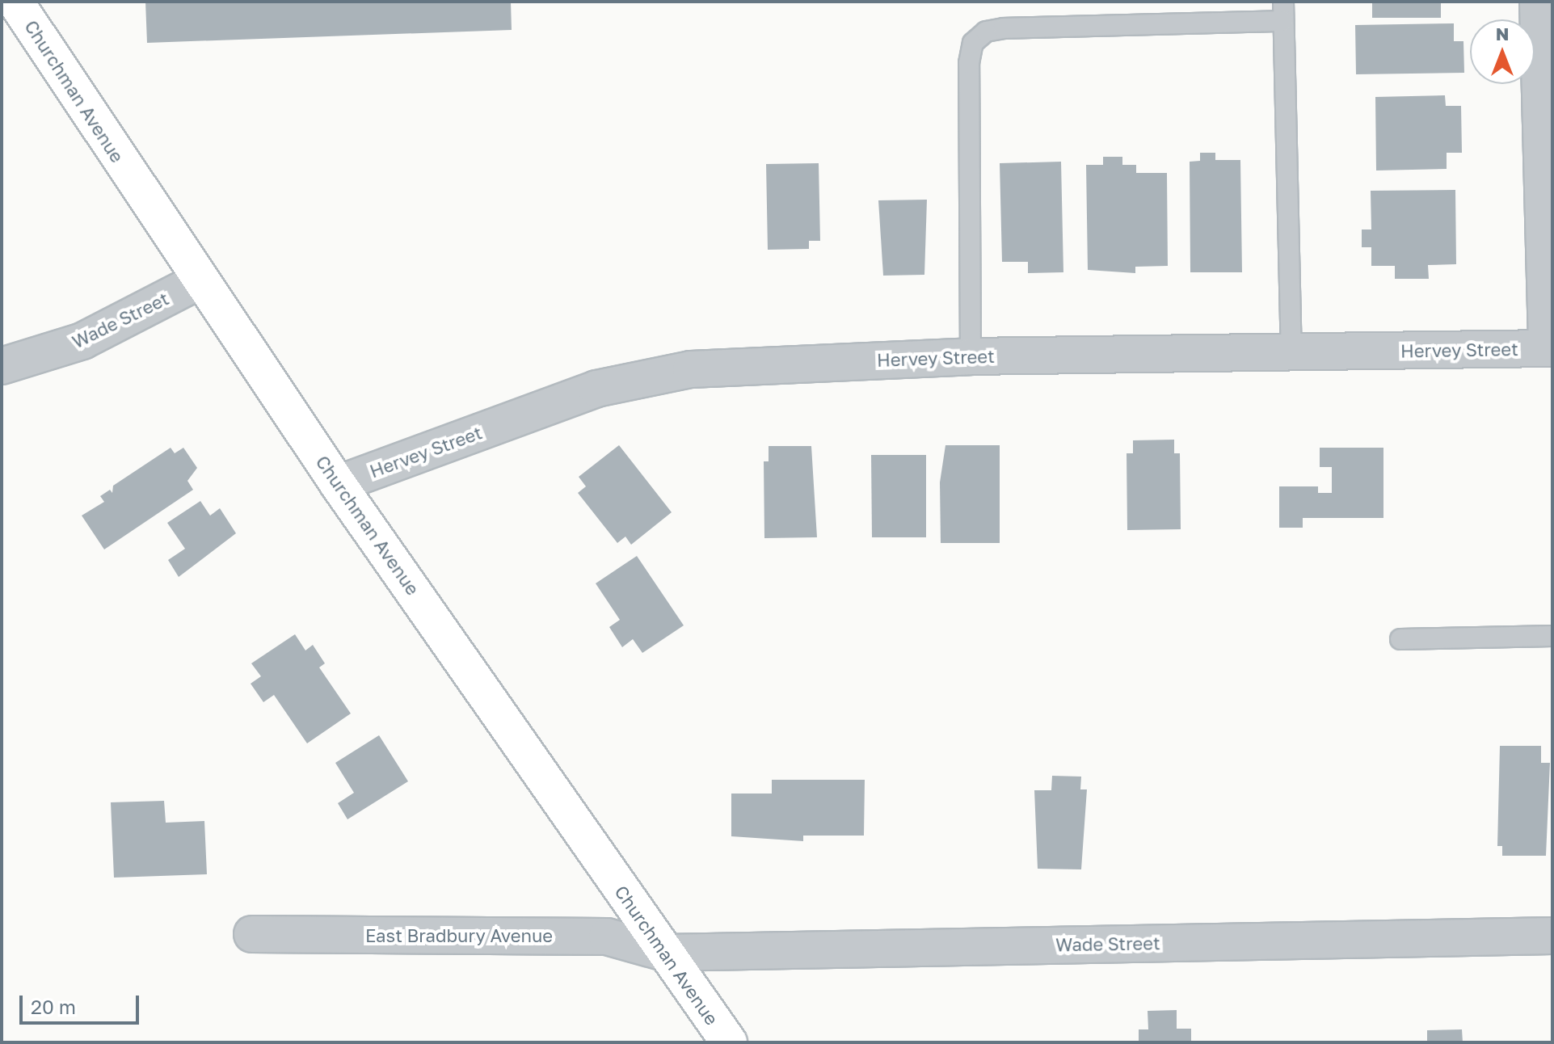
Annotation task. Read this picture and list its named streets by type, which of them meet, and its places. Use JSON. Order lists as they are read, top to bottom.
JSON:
{
  "streets": {
    "main road": ["Churchman Avenue"],
    "street": ["Wade Street", "Hervey Street", "East Bradbury Avenue"]
  },
  "crossings": [
    ["Churchman Avenue", "Wade Street"],
    ["Churchman Avenue", "Hervey Street"],
    ["Churchman Avenue", "East Bradbury Avenue"],
    ["Wade Street", "East Bradbury Avenue"]
  ],
  "scale_bar": "20 m",
  "north": "top"
}
